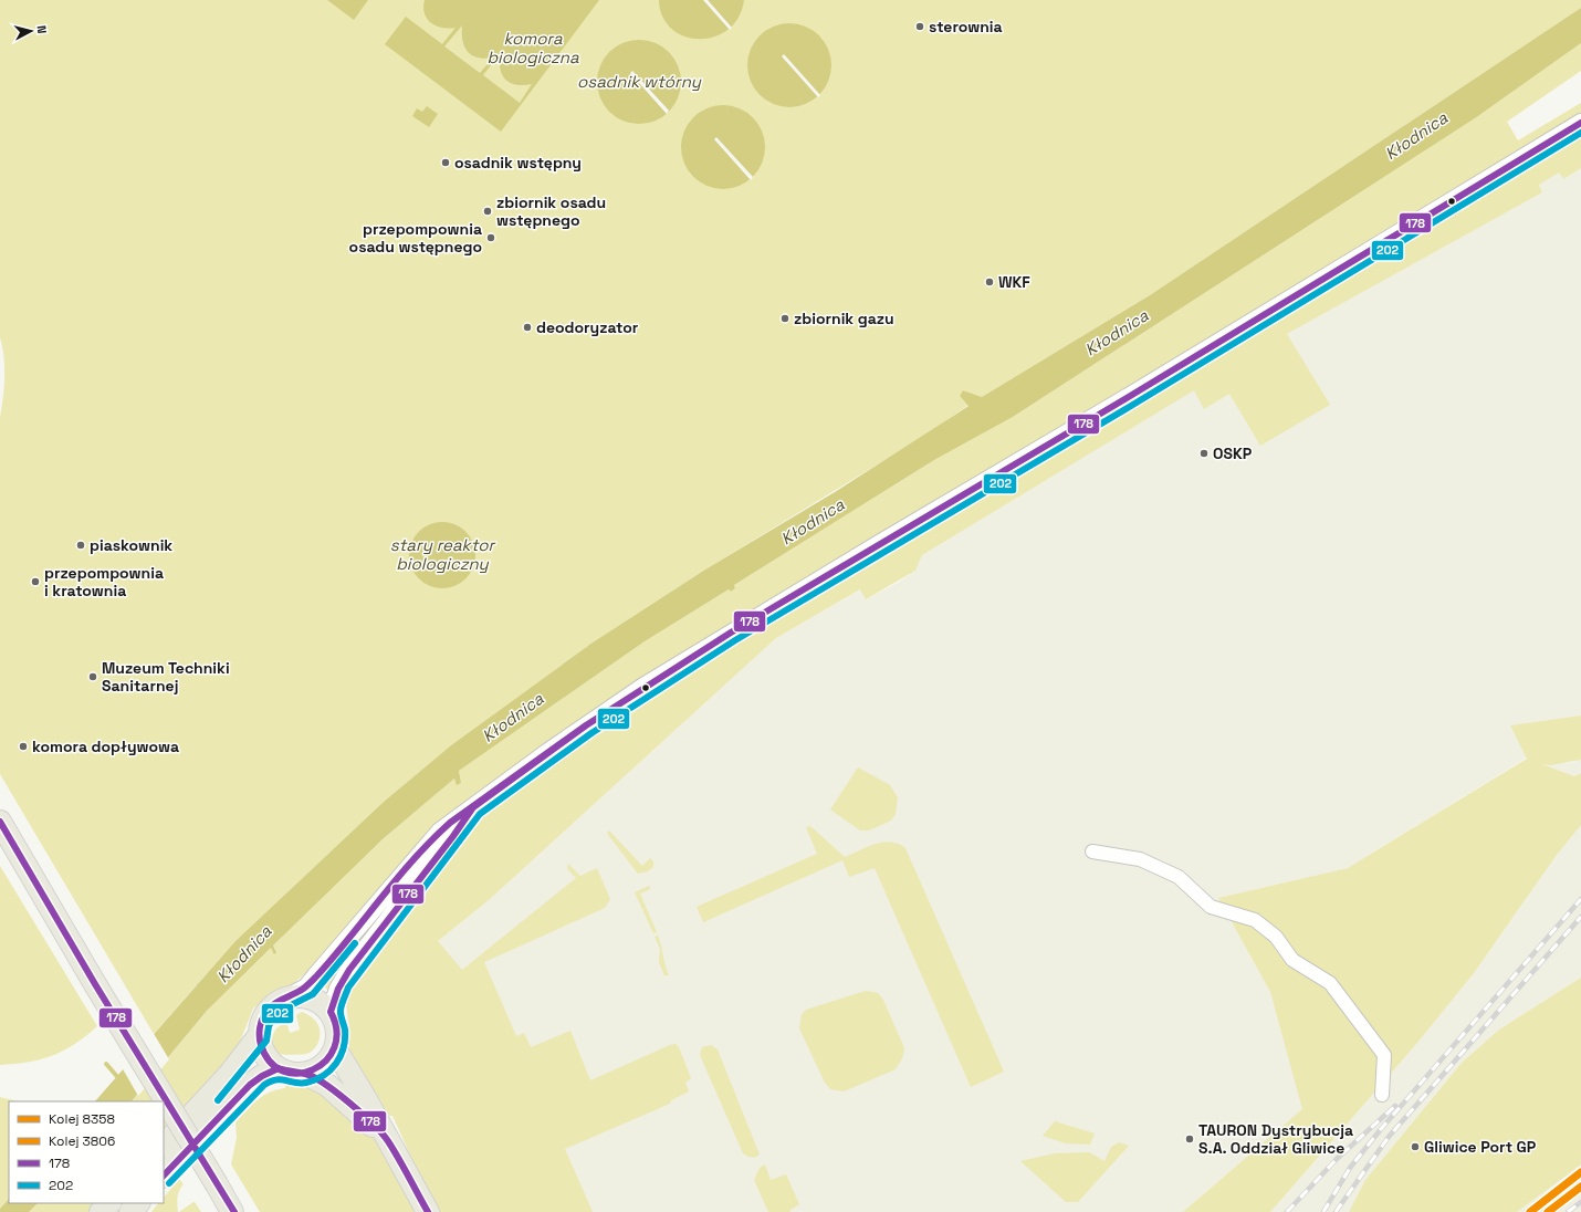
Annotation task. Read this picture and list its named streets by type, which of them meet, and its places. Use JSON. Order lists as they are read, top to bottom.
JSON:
{
  "water": [
    "komora biologiczna",
    "osadnik wtórny",
    "Kłodnica",
    "stary reaktor biologiczny"
  ],
  "places": [
    "sterownia",
    "osadnik wstępny",
    "zbiornik osadu wstępnego",
    "przepompownia osadu wstępnego",
    "WKF",
    "zbiornik gazu",
    "deodoryzator",
    "OSKP",
    "piaskownik",
    "przepompownia i kratownia",
    "Muzeum Techniki Sanitarnej",
    "komora dopływowa",
    "TAURON Dystrybucja S.A. Oddział Gliwice",
    "Gliwice Port GP"
  ],
  "lines": [
    "transit line 178",
    "transit line 202",
    "rail line 8358",
    "rail line 3806"
  ],
  "legend": [
    "Kolej 8358",
    "Kolej 3806",
    "178",
    "202"
  ],
  "north": "right"
}
